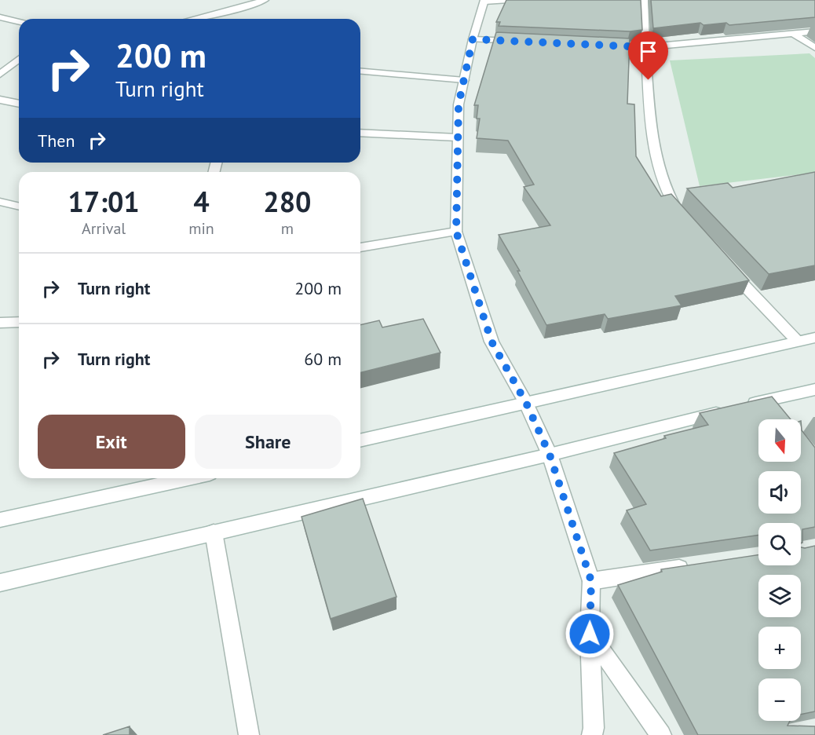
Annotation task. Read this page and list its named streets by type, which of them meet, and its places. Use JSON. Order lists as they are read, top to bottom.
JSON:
{
  "north": "bottom",
  "page": {
    "turn": ["200 m", "Turn right"],
    "then": "Then",
    "eta": [
      "17:01",
      "Arrival",
      "4",
      "min",
      "280",
      "m"
    ],
    "list": [
      {
        "name": "Turn right",
        "value": "200 m"
      },
      {
        "name": "Turn right",
        "value": "60 m"
      }
    ],
    "buttons": ["Exit", "Share"],
    "map_buttons": ["+", "−"]
  }
}
